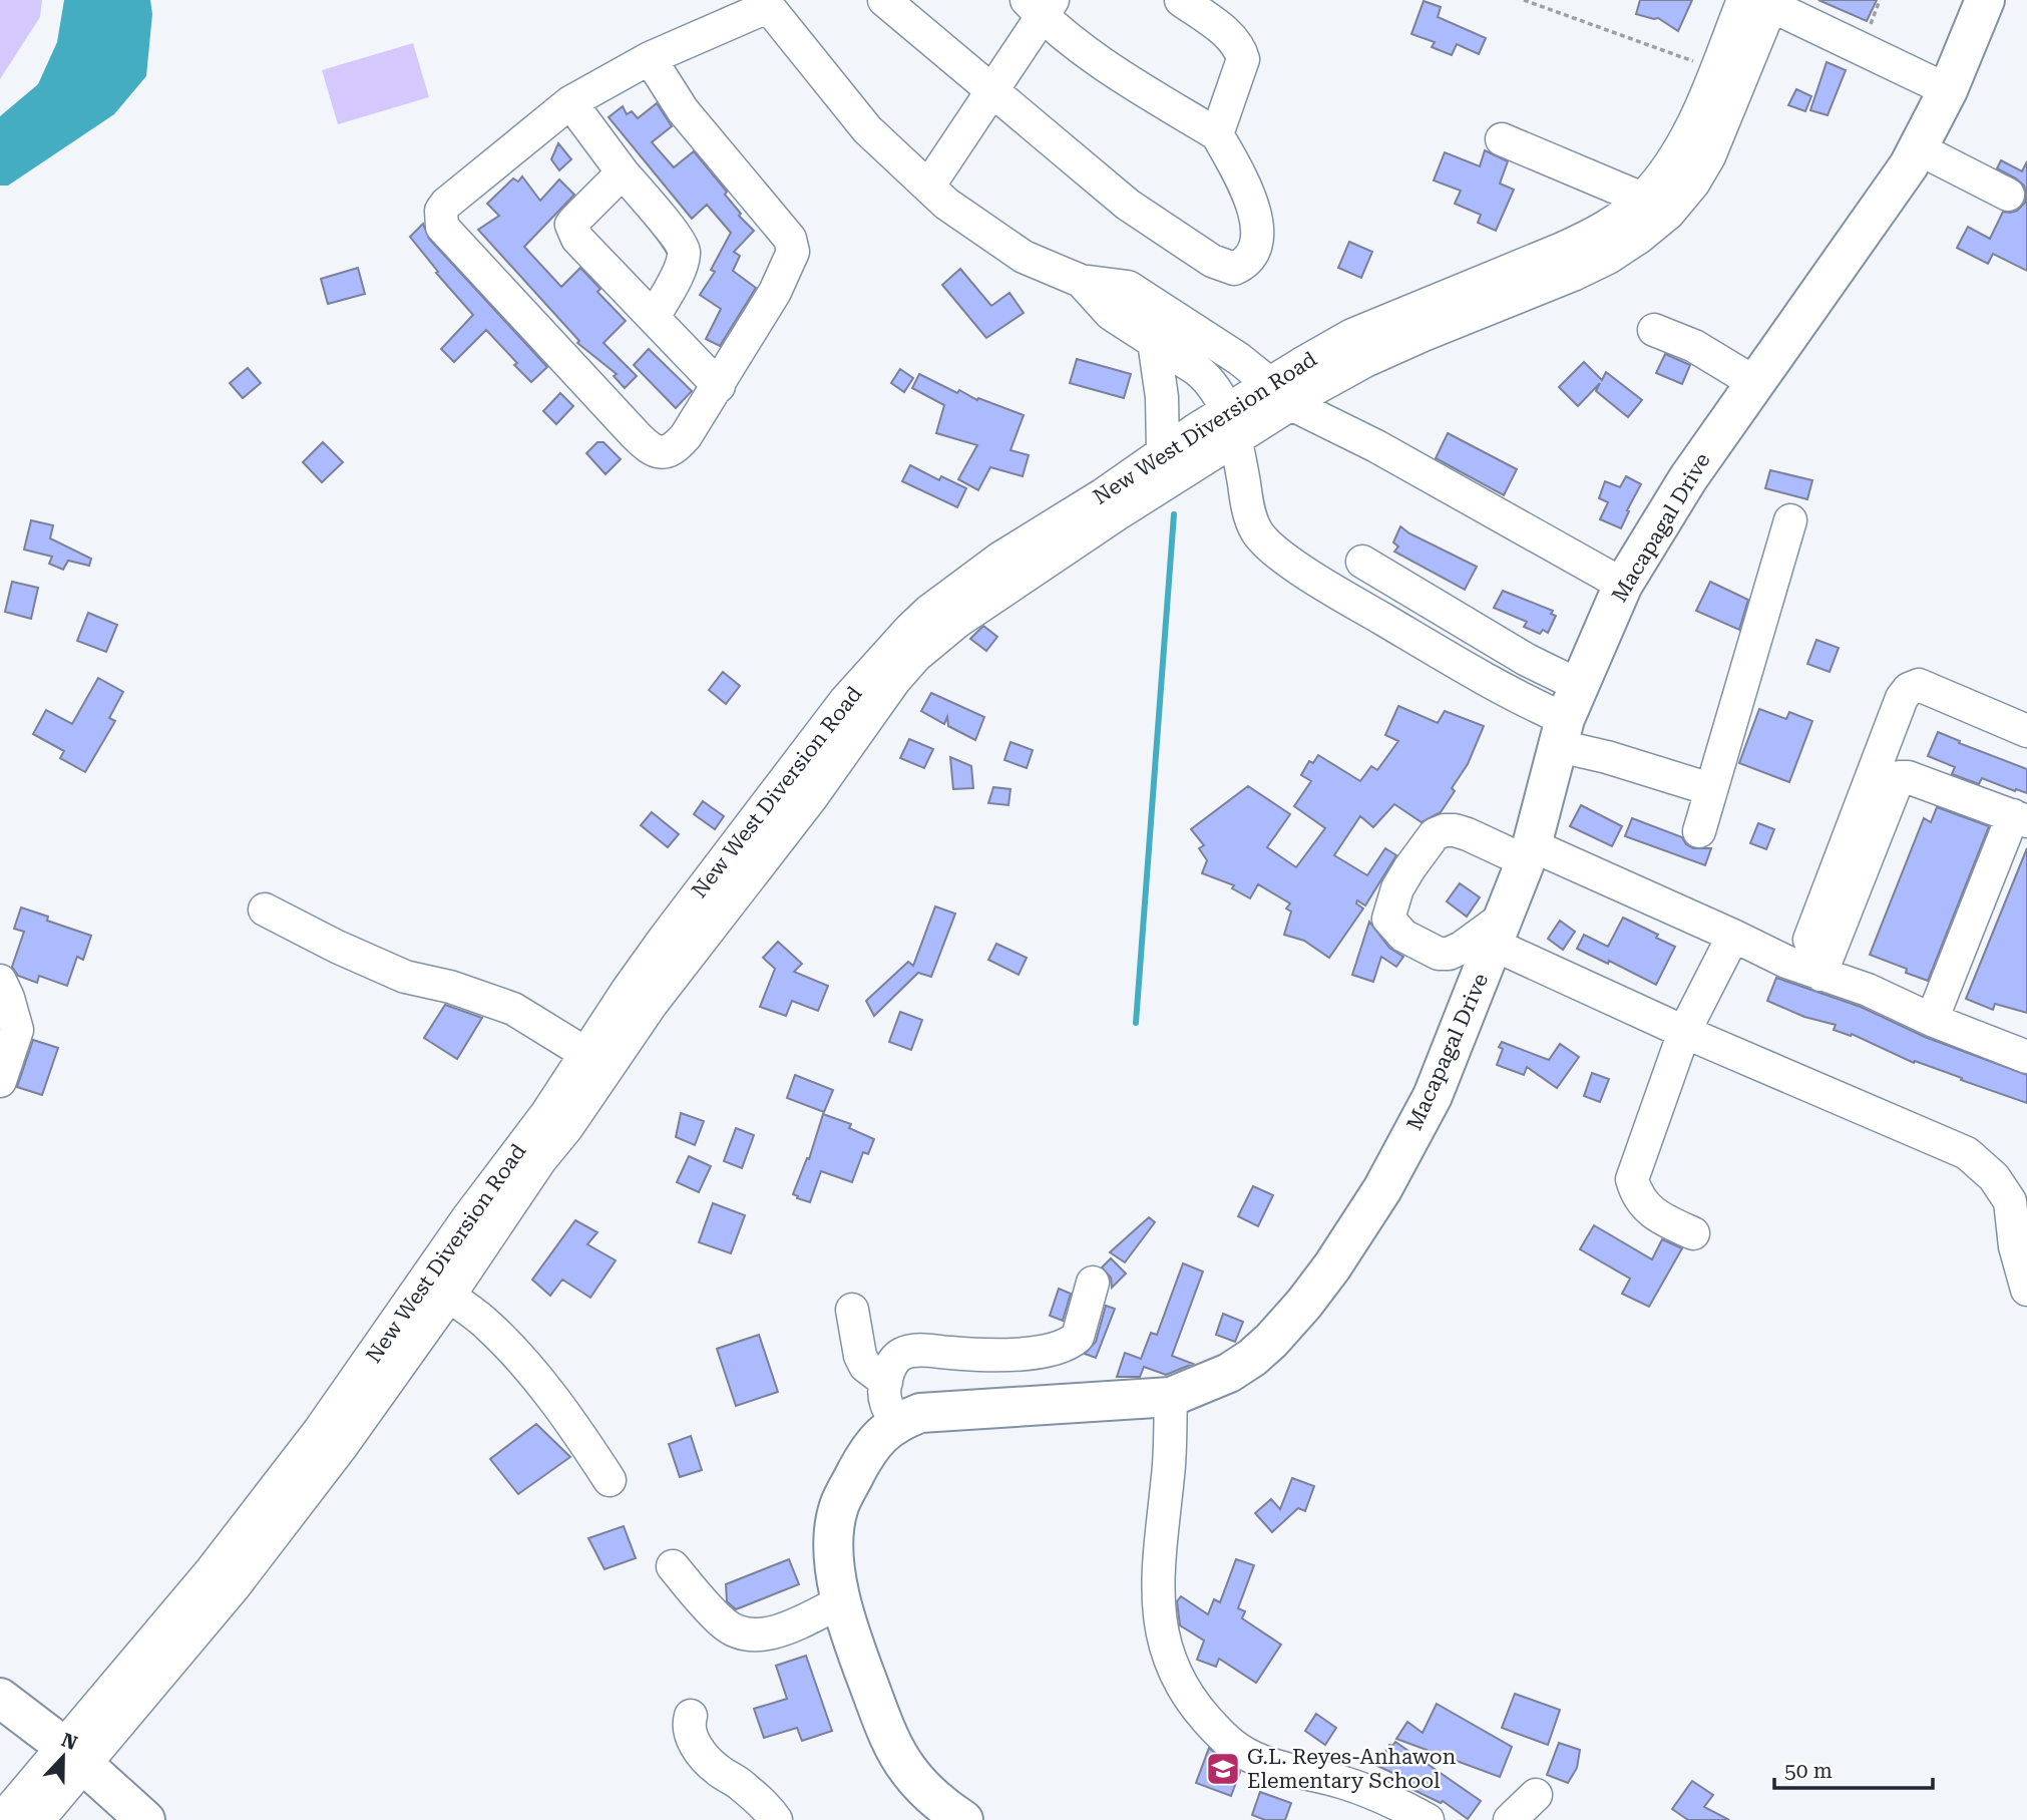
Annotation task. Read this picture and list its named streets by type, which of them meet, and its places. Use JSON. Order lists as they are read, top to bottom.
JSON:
{
  "streets": {
    "main road": ["Macapagal Drive"],
    "street": ["New West Diversion Road"]
  },
  "places": {
    "school or university": ["G.L. Reyes-Anhawon Elementary School"]
  },
  "scale_bar": "50 m",
  "north": "top"
}
